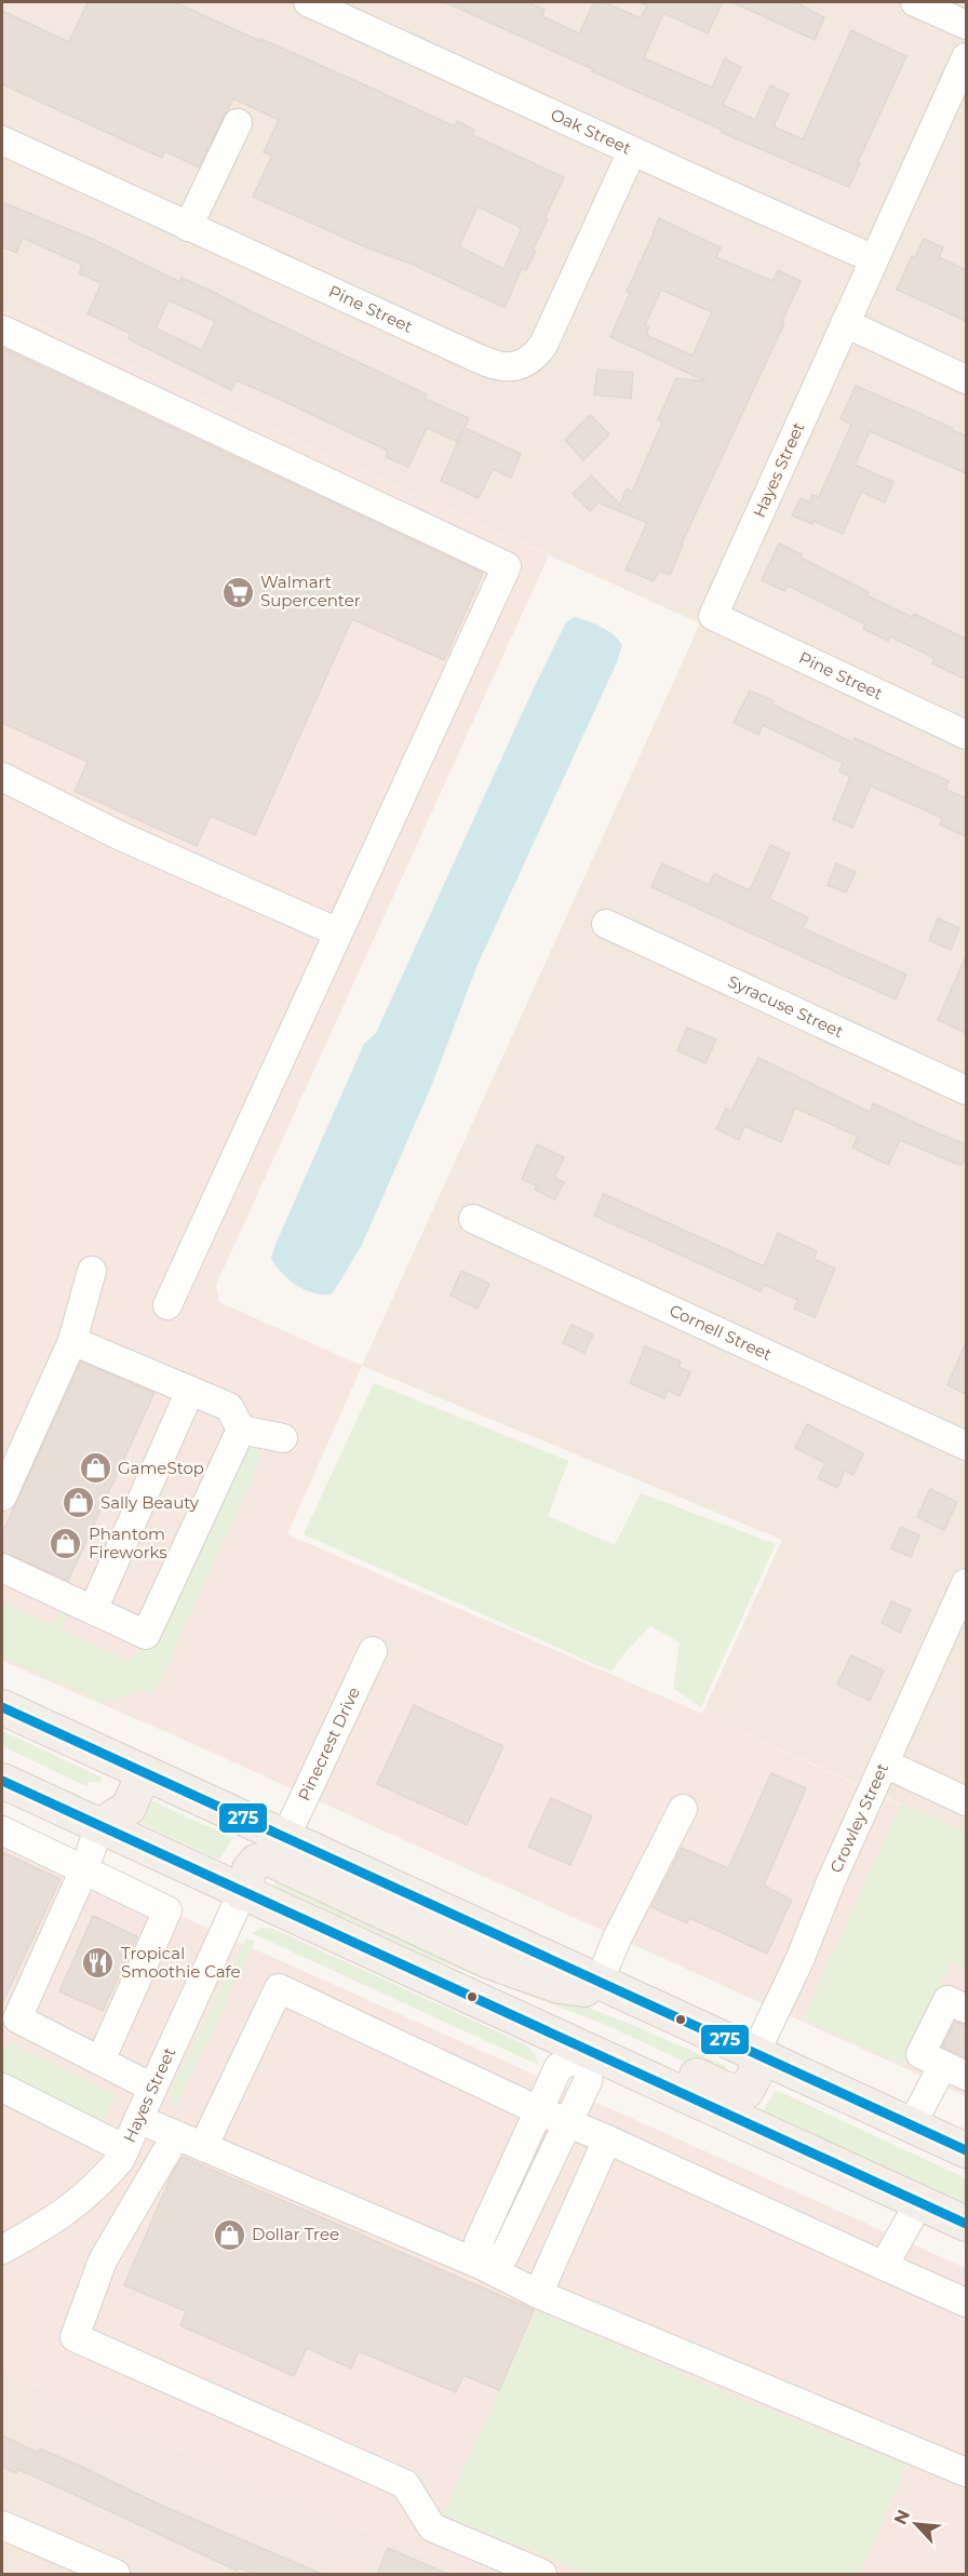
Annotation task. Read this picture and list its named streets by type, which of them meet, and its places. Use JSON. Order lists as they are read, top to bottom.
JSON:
{
  "streets": {
    "street": [
      "Oak Street",
      "Pine Street",
      "Hayes Street",
      "Syracuse Street",
      "Cornell Street",
      "Pinecrest Drive",
      "Crowley Street"
    ]
  },
  "crossings": [
    ["Oak Street", "Pine Street"],
    ["Oak Street", "Hayes Street"],
    ["Pine Street", "Hayes Street"]
  ],
  "places": {
    "supermarket": ["Walmart Supercenter"],
    "shop": [
      "GameStop",
      "Sally Beauty",
      "Phantom Fireworks",
      "Dollar Tree"
    ],
    "restaurant": ["Tropical Smoothie Cafe"]
  },
  "lines": ["transit line 275"],
  "north": "top left"
}
